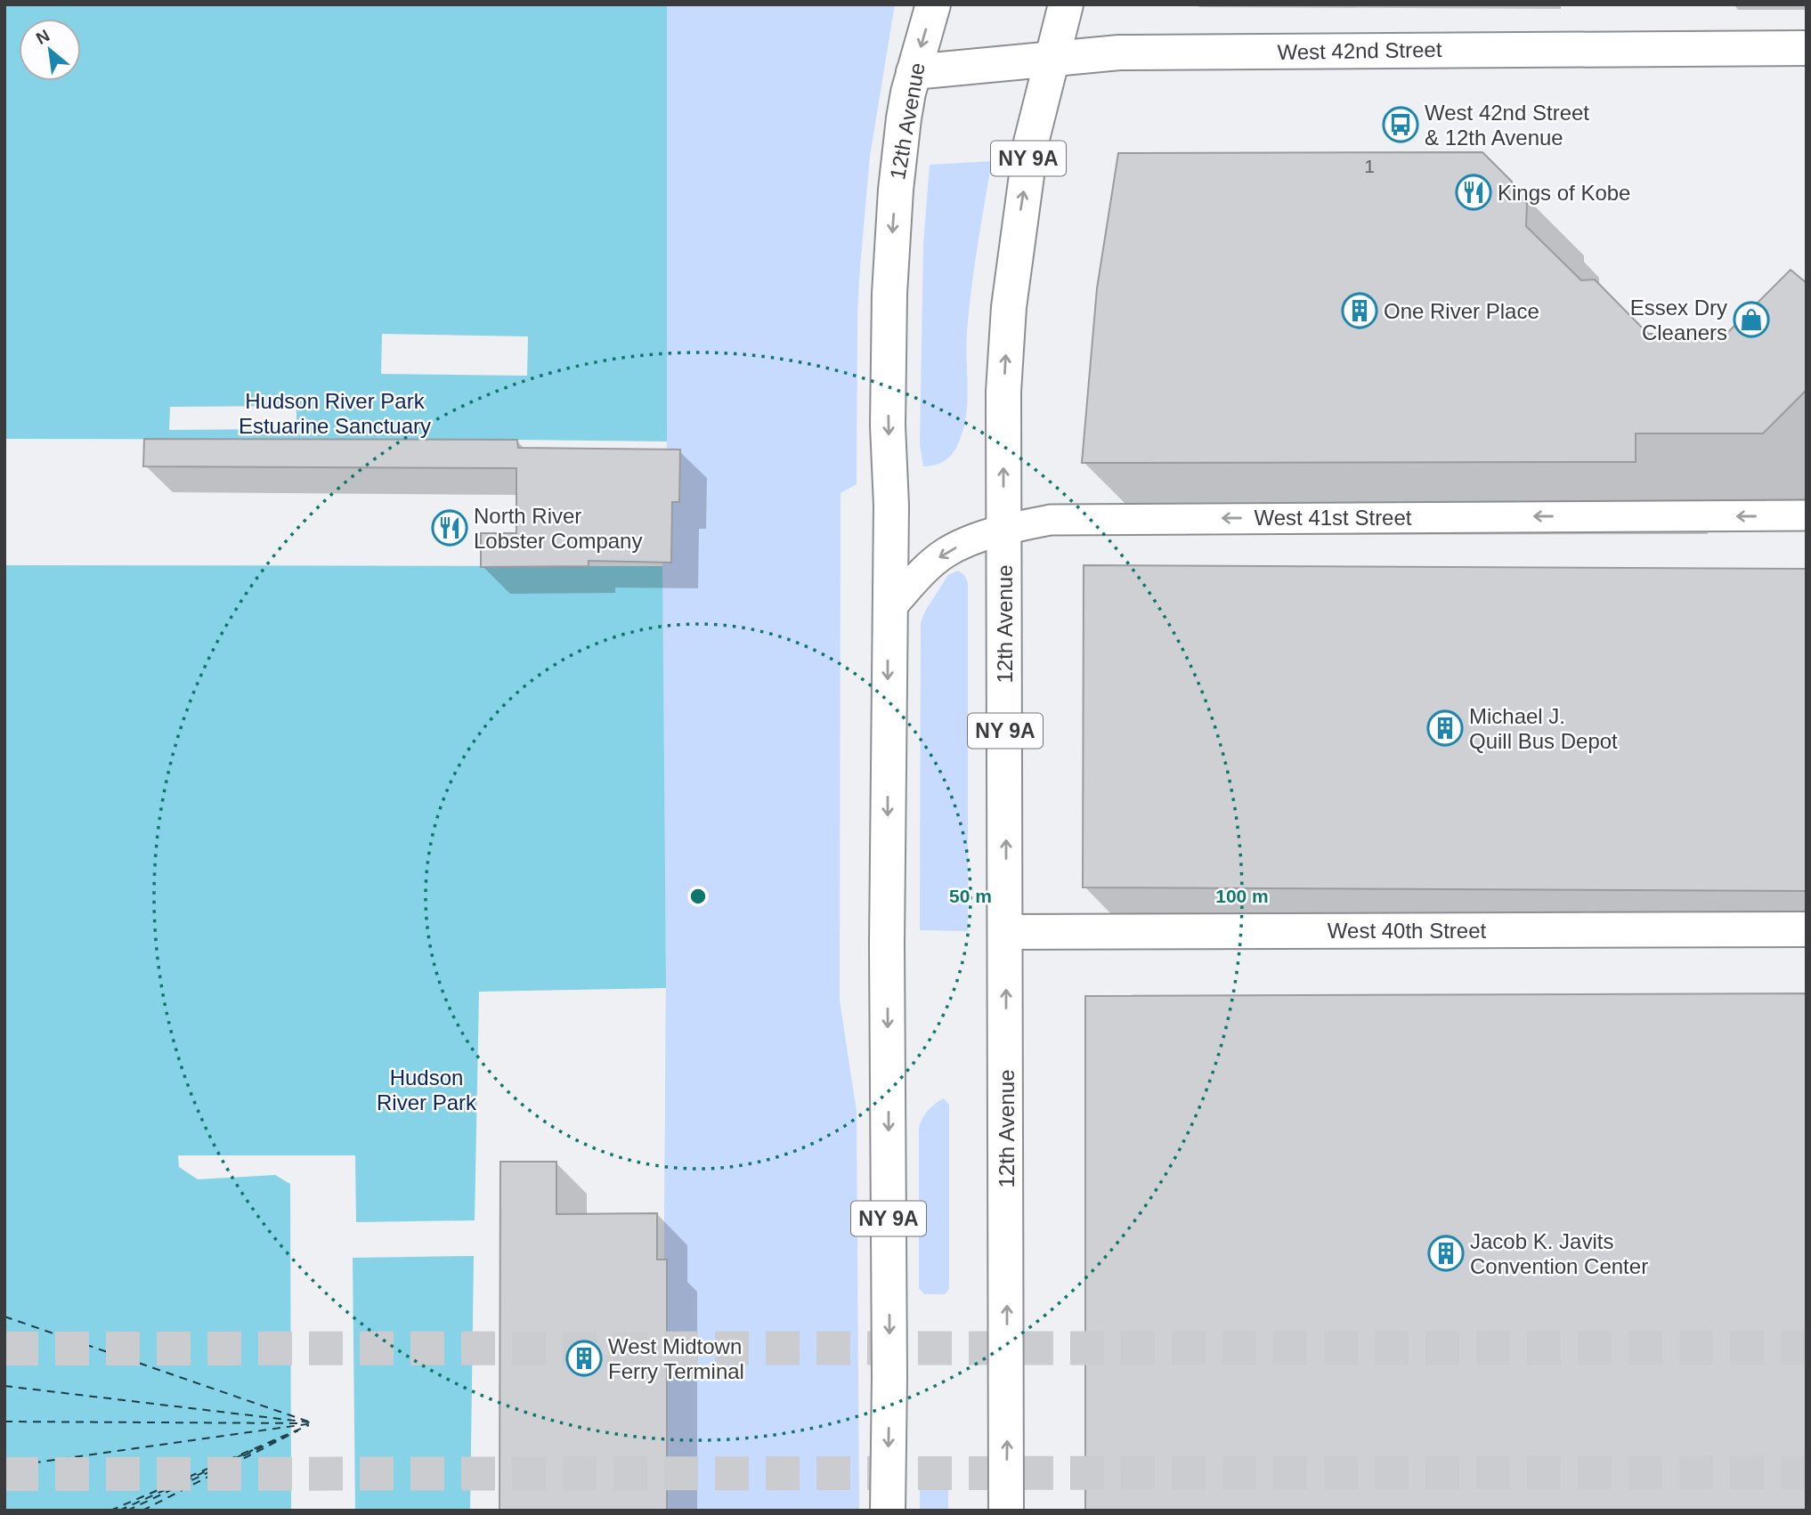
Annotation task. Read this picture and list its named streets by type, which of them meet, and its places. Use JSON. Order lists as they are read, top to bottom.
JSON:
{
  "streets": {
    "main road": [
      "West 42nd Street",
      "12th Avenue",
      "NY 9A",
      "West 40th Street"
    ],
    "street": ["West 41st Street"]
  },
  "crossings": [
    ["West 42nd Street", "12th Avenue"],
    ["12th Avenue", "West 41st Street"],
    ["12th Avenue", "West 40th Street"]
  ],
  "one_way": ["West 41st Street"],
  "parks": ["Hudson River Park Estuarine Sanctuary", "Hudson River Park"],
  "places": {
    "bus stop": ["West 42nd Street & 12th Avenue"],
    "restaurant": ["Kings of Kobe", "North River Lobster Company"],
    "building": [
      "One River Place",
      "Michael J. Quill Bus Depot",
      "Jacob K. Javits Convention Center",
      "West Midtown Ferry Terminal"
    ],
    "shop": ["Essex Dry Cleaners"]
  },
  "house_numbers": ["1"],
  "north": "top left",
  "rings": ["50 m", "100 m"]
}
